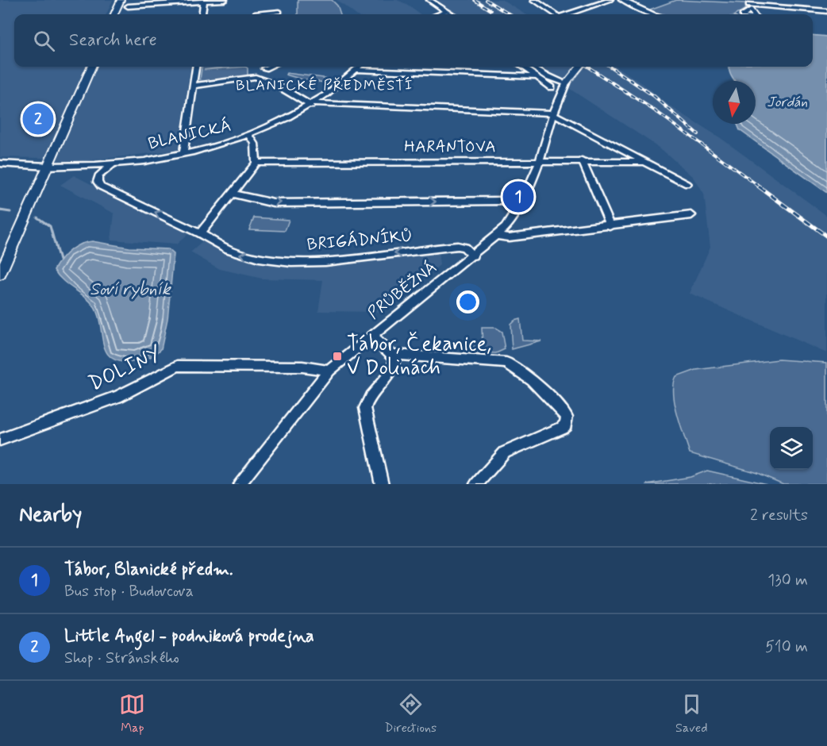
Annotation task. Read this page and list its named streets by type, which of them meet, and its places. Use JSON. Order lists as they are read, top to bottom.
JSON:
{
  "streets": {
    "street": [
      "BLANICKÁ",
      "HARANTOVA",
      "BRIGÁDNÍKŮ",
      "PRŮBĚŽNÁ",
      "DOLINY"
    ]
  },
  "crossings": [
    ["BLANICKÁ", "BRIGÁDNÍKŮ"],
    ["HARANTOVA", "PRŮBĚŽNÁ"],
    ["BRIGÁDNÍKŮ", "PRŮBĚŽNÁ"],
    ["PRŮBĚŽNÁ", "DOLINY"]
  ],
  "districts": ["BLANICKÉ PŘEDMĚSTÍ"],
  "water": ["Jordán", "Soví rybník"],
  "places": {
    "transit": ["Tábor, Čekanice, V Dolinách"]
  },
  "north": "bottom",
  "page": {
    "search": "Search here",
    "pins": ["2", "1"],
    "heading": ["Nearby", "2 results"],
    "list": [
      {
        "mark": "1",
        "name": "Tábor, Blanické předm.",
        "note": "Bus stop · Budovcova",
        "value": "130 m"
      },
      {
        "mark": "2",
        "name": "Little Angel - podniková prodejna",
        "note": "Shop · Stránského",
        "value": "510 m"
      }
    ],
    "nav": ["Map", "Directions", "Saved"]
  }
}
